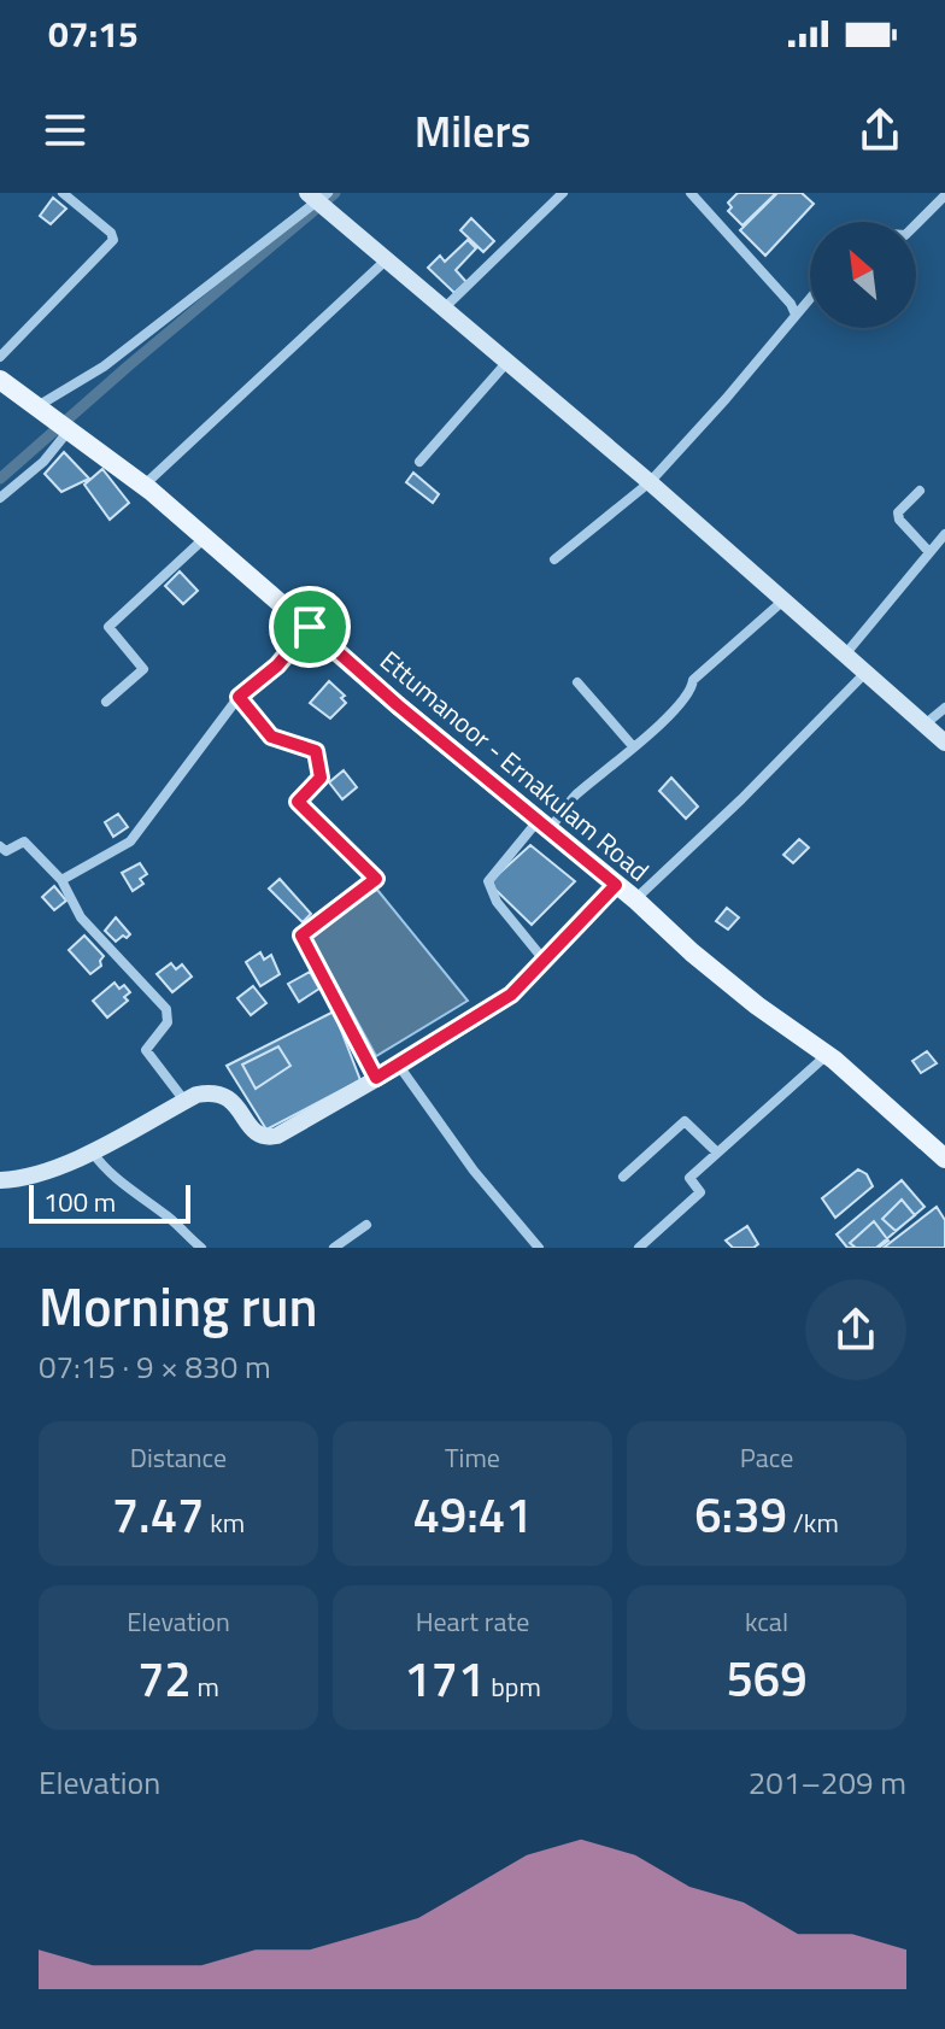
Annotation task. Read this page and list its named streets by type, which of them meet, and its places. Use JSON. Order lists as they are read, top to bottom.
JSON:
{
  "streets": {
    "main road": ["Ettumanoor - Ernakulam Road"]
  },
  "scale_bar": "100 m",
  "north": "top left",
  "page": {
    "status": "07:15",
    "header": "Milers",
    "scale": "100 m",
    "heading": ["Morning run", "07:15 · 9 × 830 m"],
    "stats": [
      ["Distance", "7.47 km"],
      ["Time", "49:41"],
      ["Pace", "6:39 /km"],
      ["Elevation", "72 m"],
      ["Heart rate", "171 bpm"],
      ["kcal", "569"]
    ],
    "chart": ["Elevation", "201–209 m"]
  }
}
